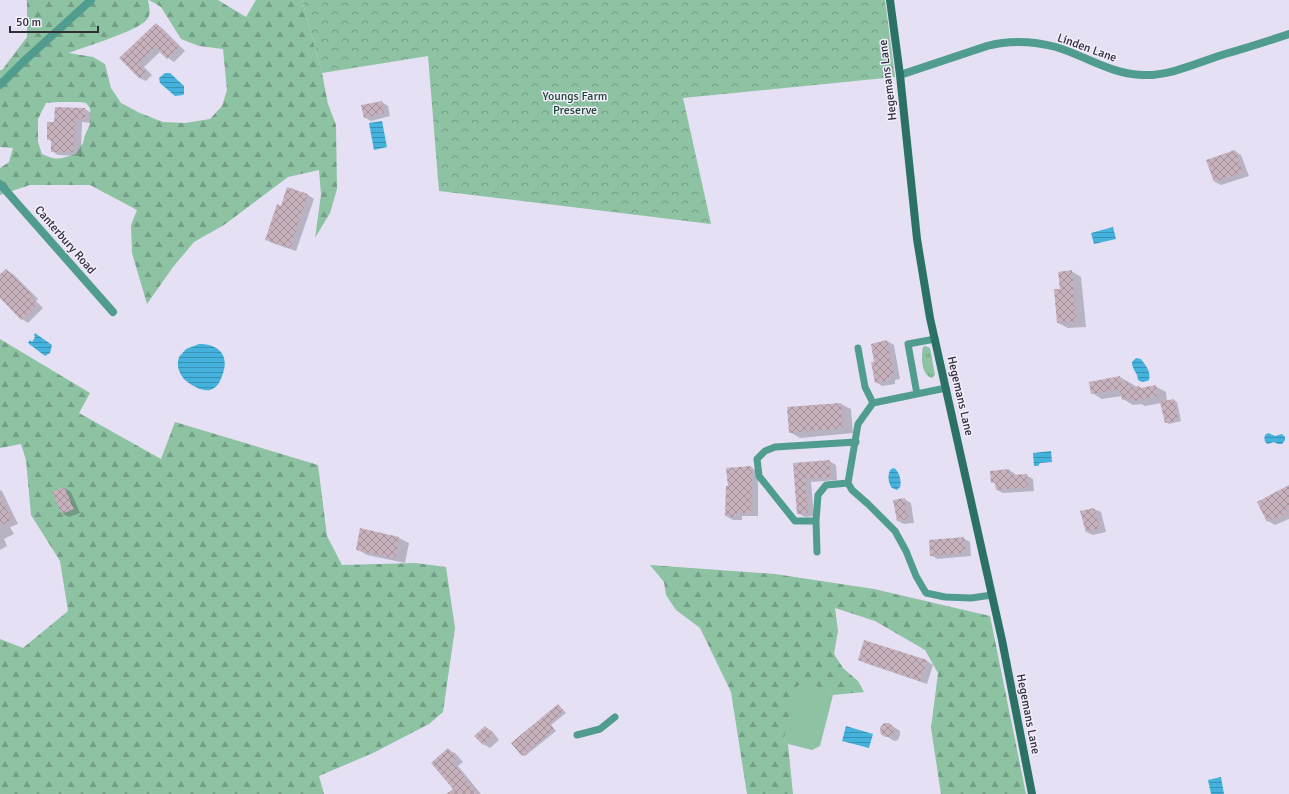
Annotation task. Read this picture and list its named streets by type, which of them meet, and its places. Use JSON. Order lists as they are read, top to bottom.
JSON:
{
  "streets": {
    "street": ["Linden Lane", "Hegemans Lane", "Canterbury Road"]
  },
  "crossings": [
    ["Linden Lane", "Hegemans Lane"]
  ],
  "parks": ["Youngs Farm Preserve"],
  "scale_bar": "50 m"
}
